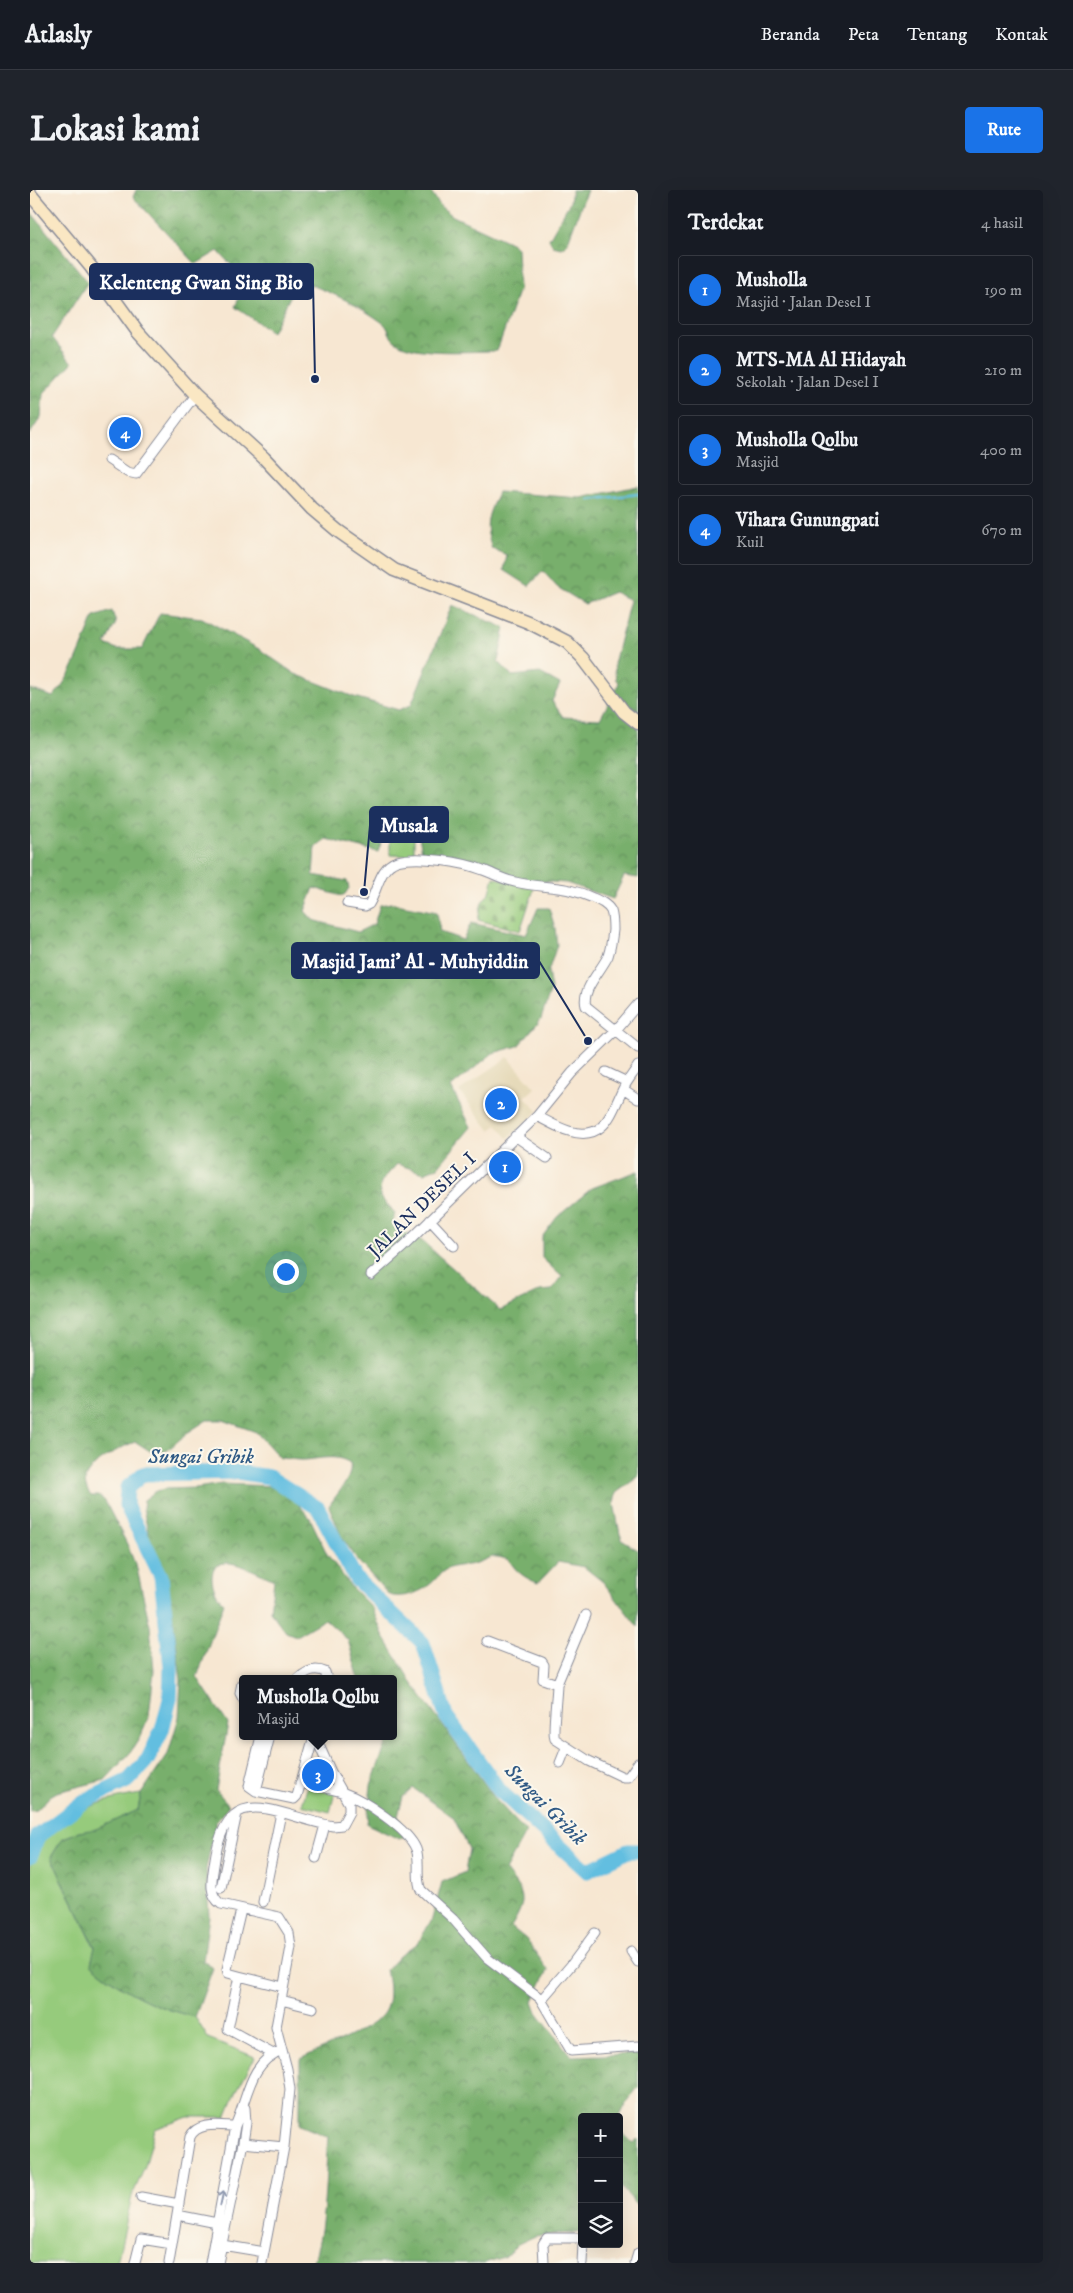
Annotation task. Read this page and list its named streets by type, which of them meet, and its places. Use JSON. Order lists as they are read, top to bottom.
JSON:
{
  "streets": {
    "street": ["JALAN DESEL I"]
  },
  "water": ["Sungai Gribik"],
  "places": ["Kelenteng Gwan Sing Bio", "Musala", "Masjid Jami' Al - Muhyiddin"],
  "page": {
    "header": "Atlasly",
    "nav": [
      "Beranda",
      "Peta",
      "Tentang",
      "Kontak"
    ],
    "buttons": "Rute",
    "title": "Lokasi kami",
    "heading": ["Terdekat", "4 hasil"],
    "list": [
      {
        "mark": "1",
        "name": "Musholla",
        "note": "Masjid · Jalan Desel I",
        "value": "190 m"
      },
      {
        "mark": "2",
        "name": "MTS-MA Al Hidayah",
        "note": "Sekolah · Jalan Desel I",
        "value": "210 m"
      },
      {
        "mark": "3",
        "name": "Musholla Qolbu",
        "note": "Masjid",
        "value": "400 m"
      },
      {
        "mark": "4",
        "name": "Vihara Gunungpati",
        "note": "Kuil",
        "value": "670 m"
      }
    ],
    "pins": [
      "4",
      "2",
      "1",
      "3"
    ],
    "popup": ["Musholla Qolbu", "Masjid"],
    "map_buttons": ["+", "−"]
  }
}
